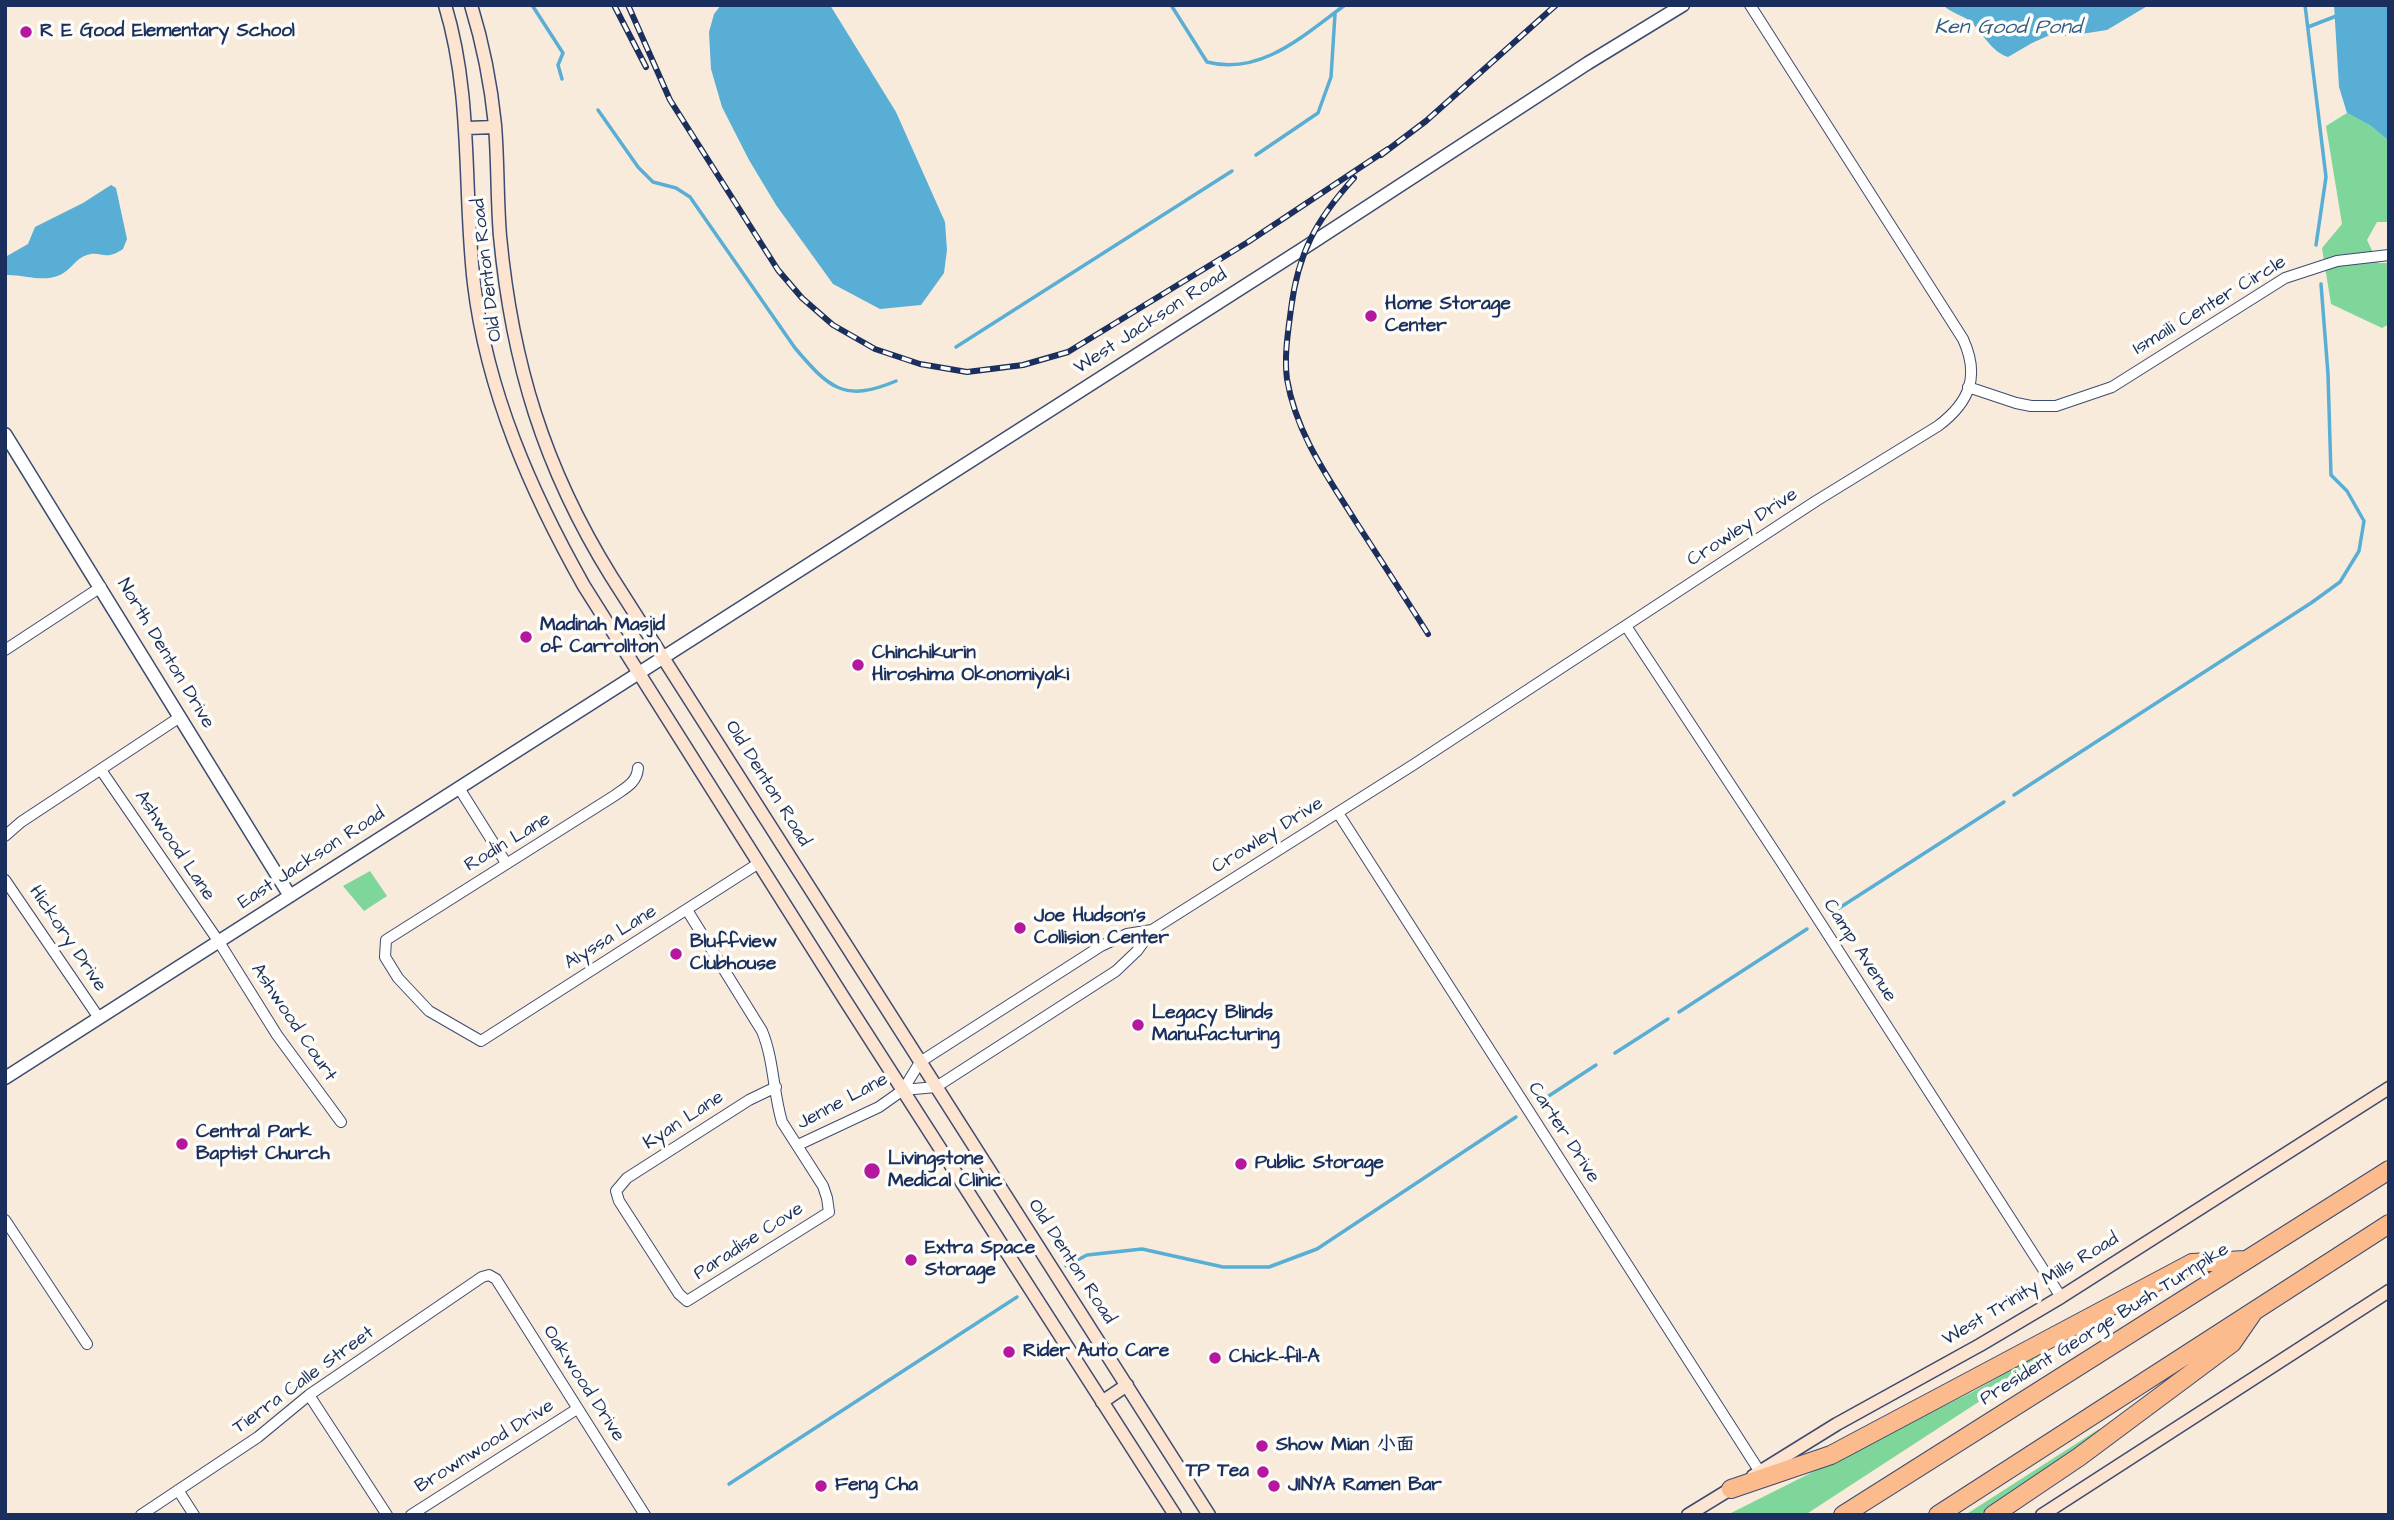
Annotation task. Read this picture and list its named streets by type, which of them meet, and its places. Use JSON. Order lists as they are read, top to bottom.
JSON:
{
  "streets": {
    "highway": ["President George Bush Turnpike"],
    "main road": ["Old Denton Road", "West Trinity Mills Road"],
    "street": [
      "Ismaili Center Circle",
      "West Jackson Road",
      "Crowley Drive",
      "North Denton Drive",
      "Rodin Lane",
      "Ashwood Lane",
      "East Jackson Road",
      "Alyssa Lane",
      "Hickory Drive",
      "Camp Avenue",
      "Ashwood Court",
      "Jenne Lane",
      "Kyan Lane",
      "Carter Drive",
      "Paradise Cove",
      "Tierra Calle Street",
      "Oakwood Drive",
      "Brownwood Drive"
    ]
  },
  "crossings": [
    ["Old Denton Road", "West Jackson Road"],
    ["Old Denton Road", "Crowley Drive"],
    ["Old Denton Road", "East Jackson Road"],
    ["Old Denton Road", "Alyssa Lane"],
    ["Old Denton Road", "Jenne Lane"],
    ["Ismaili Center Circle", "Crowley Drive"],
    ["West Jackson Road", "East Jackson Road"],
    ["Crowley Drive", "Camp Avenue"],
    ["Crowley Drive", "Jenne Lane"],
    ["Crowley Drive", "Carter Drive"],
    ["North Denton Drive", "East Jackson Road"],
    ["Rodin Lane", "Alyssa Lane"],
    ["Ashwood Lane", "East Jackson Road"],
    ["Ashwood Lane", "Ashwood Court"],
    ["East Jackson Road", "Hickory Drive"],
    ["East Jackson Road", "Ashwood Court"],
    ["Camp Avenue", "West Trinity Mills Road"],
    ["Jenne Lane", "Paradise Cove"],
    ["Kyan Lane", "Paradise Cove"],
    ["Carter Drive", "West Trinity Mills Road"],
    ["Tierra Calle Street", "Oakwood Drive"],
    ["Oakwood Drive", "Brownwood Drive"]
  ],
  "water": ["Ken Good Pond"],
  "places": [
    "R E Good Elementary School",
    "Home Storage Center",
    "Madinah Masjid of Carrollton",
    "Chinchikurin Hiroshima Okonomiyaki",
    "Joe Hudson’s Collision Center",
    "Bluffview Clubhouse",
    "Legacy Blinds Manufacturing",
    "Central Park Baptist Church",
    "Public Storage",
    "Livingstone Medical Clinic",
    "Extra Space Storage",
    "Rider Auto Care",
    "Chick-fil-A",
    "Show Mian 小面",
    "TP Tea",
    "Feng Cha",
    "JINYA Ramen Bar"
  ]
}
